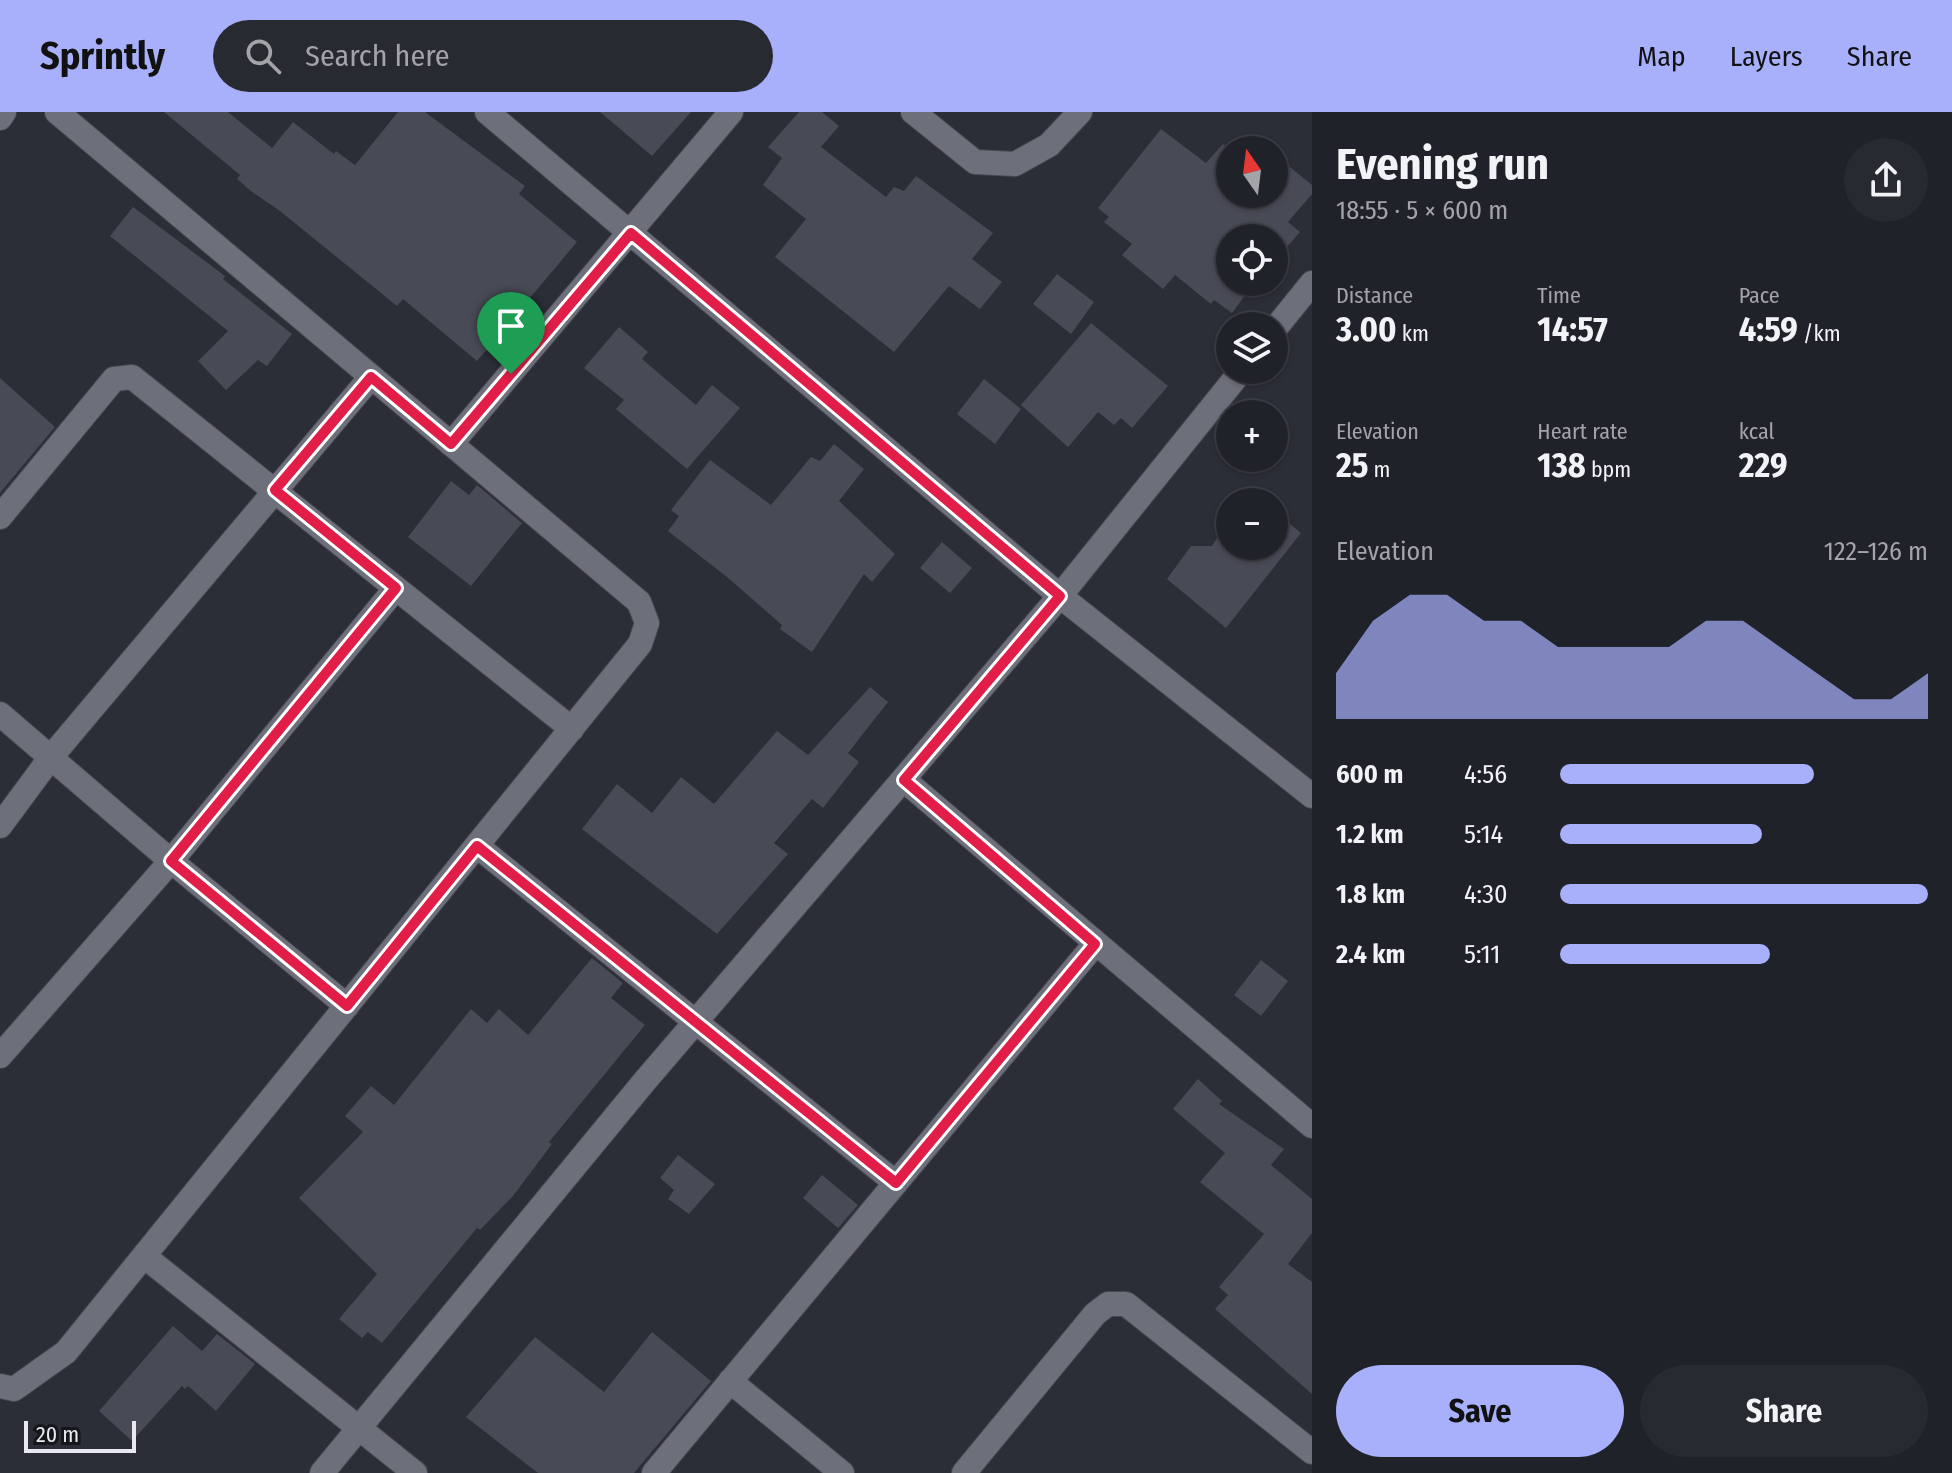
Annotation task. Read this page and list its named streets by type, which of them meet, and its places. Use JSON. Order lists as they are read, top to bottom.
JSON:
{
  "scale_bar": "20 m",
  "north": "top",
  "page": {
    "header": "Sprintly",
    "search": "Search here",
    "nav": ["Map", "Layers", "Share"],
    "heading": ["Evening run", "18:55 · 5 × 600 m"],
    "map_buttons": ["+", "−"],
    "stats": [
      ["Distance", "3.00 km"],
      ["Time", "14:57"],
      ["Pace", "4:59 /km"],
      ["Elevation", "25 m"],
      ["Heart rate", "138 bpm"],
      ["kcal", "229"]
    ],
    "chart": ["Elevation", "122–126 m"],
    "list": [
      {
        "name": "600 m",
        "note": "4:56"
      },
      {
        "name": "1.2 km",
        "note": "5:14"
      },
      {
        "name": "1.8 km",
        "note": "4:30"
      },
      {
        "name": "2.4 km",
        "note": "5:11"
      }
    ],
    "buttons": ["Save", "Share"],
    "scale": "20 m"
  }
}
